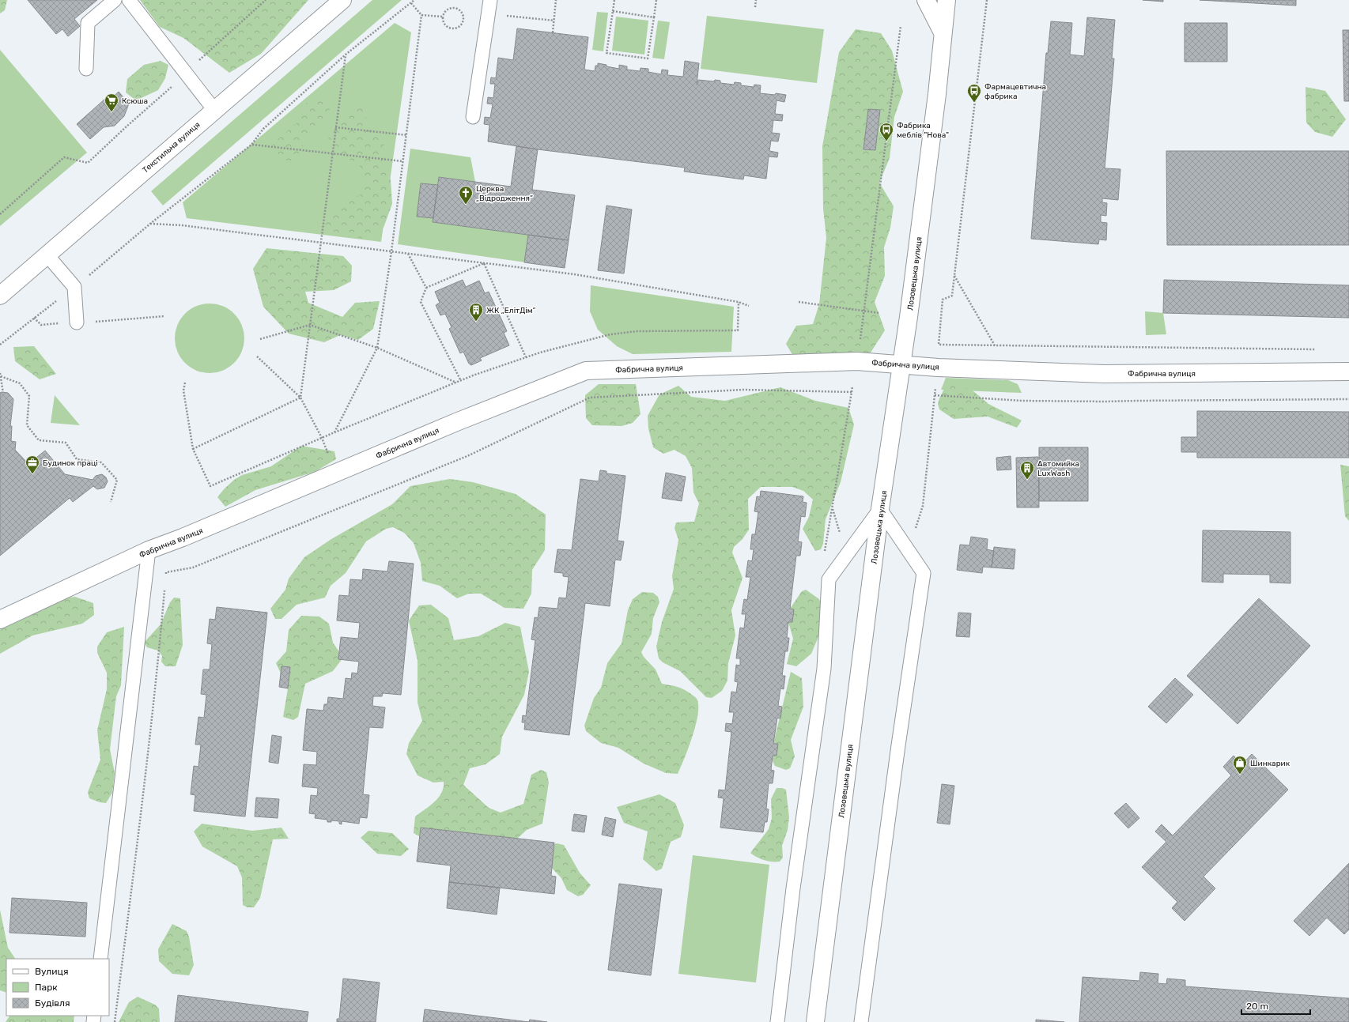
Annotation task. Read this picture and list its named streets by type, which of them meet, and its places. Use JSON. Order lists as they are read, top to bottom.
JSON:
{
  "streets": {
    "street": ["Текстильна вулиця", "Лозовецька вулиця", "Фабрична вулиця"]
  },
  "crossings": [
    ["Лозовецька вулиця", "Фабрична вулиця"]
  ],
  "places": {
    "bus stop": ["Фармацевтична фабрика", "Фабрика меблів \"Нова\""],
    "supermarket": ["Ксюша"],
    "church": ["Церква „Відродження“"],
    "building": ["ЖК „ЕлітДім“", "Автомийка LuxWash"],
    "office": ["Будинок праці"],
    "shop": ["Шинкарик"]
  },
  "legend": ["Вулиця", "Парк", "Будівля"],
  "scale_bar": "20 m"
}
